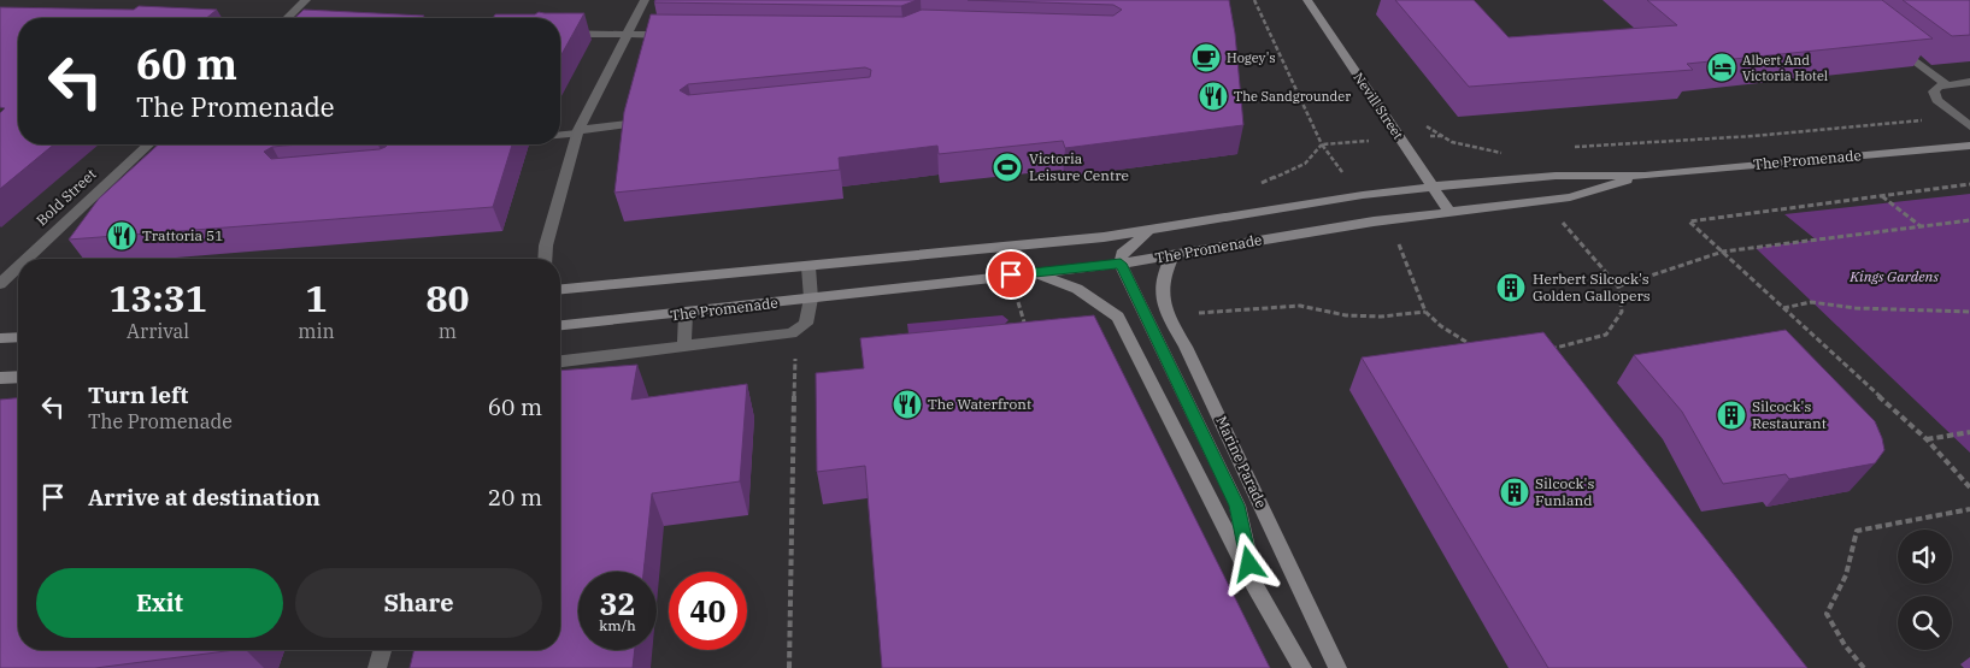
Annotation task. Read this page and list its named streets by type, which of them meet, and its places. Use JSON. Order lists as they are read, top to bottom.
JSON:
{
  "streets": {
    "main road": ["Nevill Street", "The Promenade", "Marine Parade"],
    "street": ["Bold Street"]
  },
  "crossings": [
    ["Nevill Street", "The Promenade"],
    ["The Promenade", "Marine Parade"]
  ],
  "parks": ["Kings Gardens"],
  "places": {
    "cafe": ["Hogey's"],
    "hotel": ["Albert And Victoria Hotel"],
    "restaurant": ["The Sandgrounder", "Trattoria 51", "The Waterfront"],
    "sports": ["Victoria Leisure Centre"],
    "building": ["Herbert Silcock's Golden Gallopers", "Silcock's Restaurant", "Silcock's Funland"]
  },
  "page": {
    "turn": ["60 m", "The Promenade"],
    "eta": [
      "13:31",
      "Arrival",
      "1",
      "min",
      "80",
      "m"
    ],
    "list": [
      {
        "name": "Turn left",
        "note": "The Promenade",
        "value": "60 m"
      },
      {
        "name": "Arrive at destination",
        "value": "20 m"
      }
    ],
    "buttons": ["Exit", "Share"],
    "speed": "32 km/h",
    "limit": "40"
  }
}
